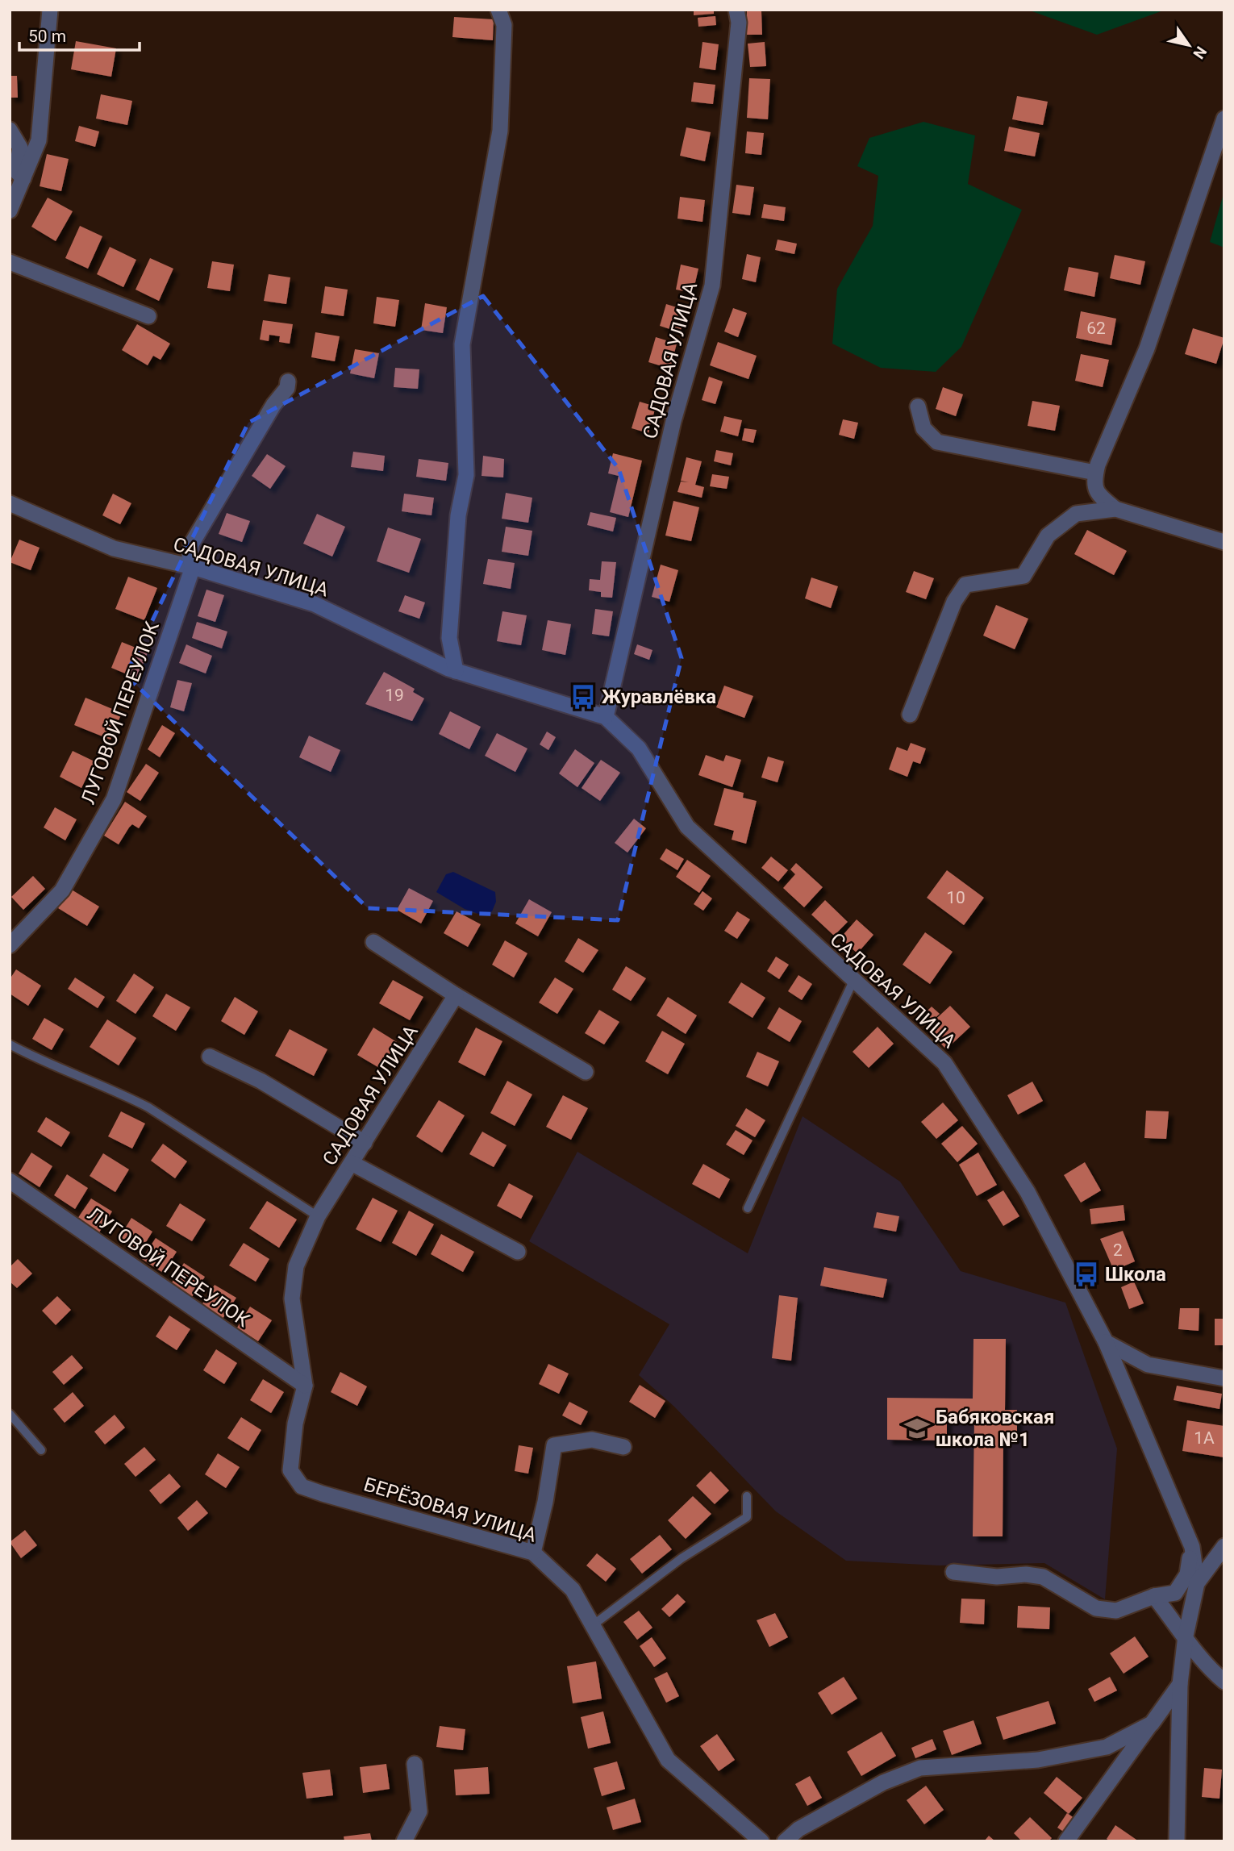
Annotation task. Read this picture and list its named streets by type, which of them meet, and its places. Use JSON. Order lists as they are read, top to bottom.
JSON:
{
  "streets": {
    "street": ["САДОВАЯ УЛИЦА", "ЛУГОВОЙ ПЕРЕУЛОК", "БЕРЁЗОВАЯ УЛИЦА"]
  },
  "crossings": [
    ["САДОВАЯ УЛИЦА", "ЛУГОВОЙ ПЕРЕУЛОК"],
    ["САДОВАЯ УЛИЦА", "БЕРЁЗОВАЯ УЛИЦА"],
    ["ЛУГОВОЙ ПЕРЕУЛОК", "БЕРЁЗОВАЯ УЛИЦА"]
  ],
  "places": {
    "bus stop": ["Журавлёвка", "Школа"],
    "school or university": ["Бабяковская школа №1"]
  },
  "house_numbers": [
    "62",
    "19",
    "10",
    "2",
    "1А"
  ],
  "scale_bar": "50 m",
  "north": "bottom right"
}
